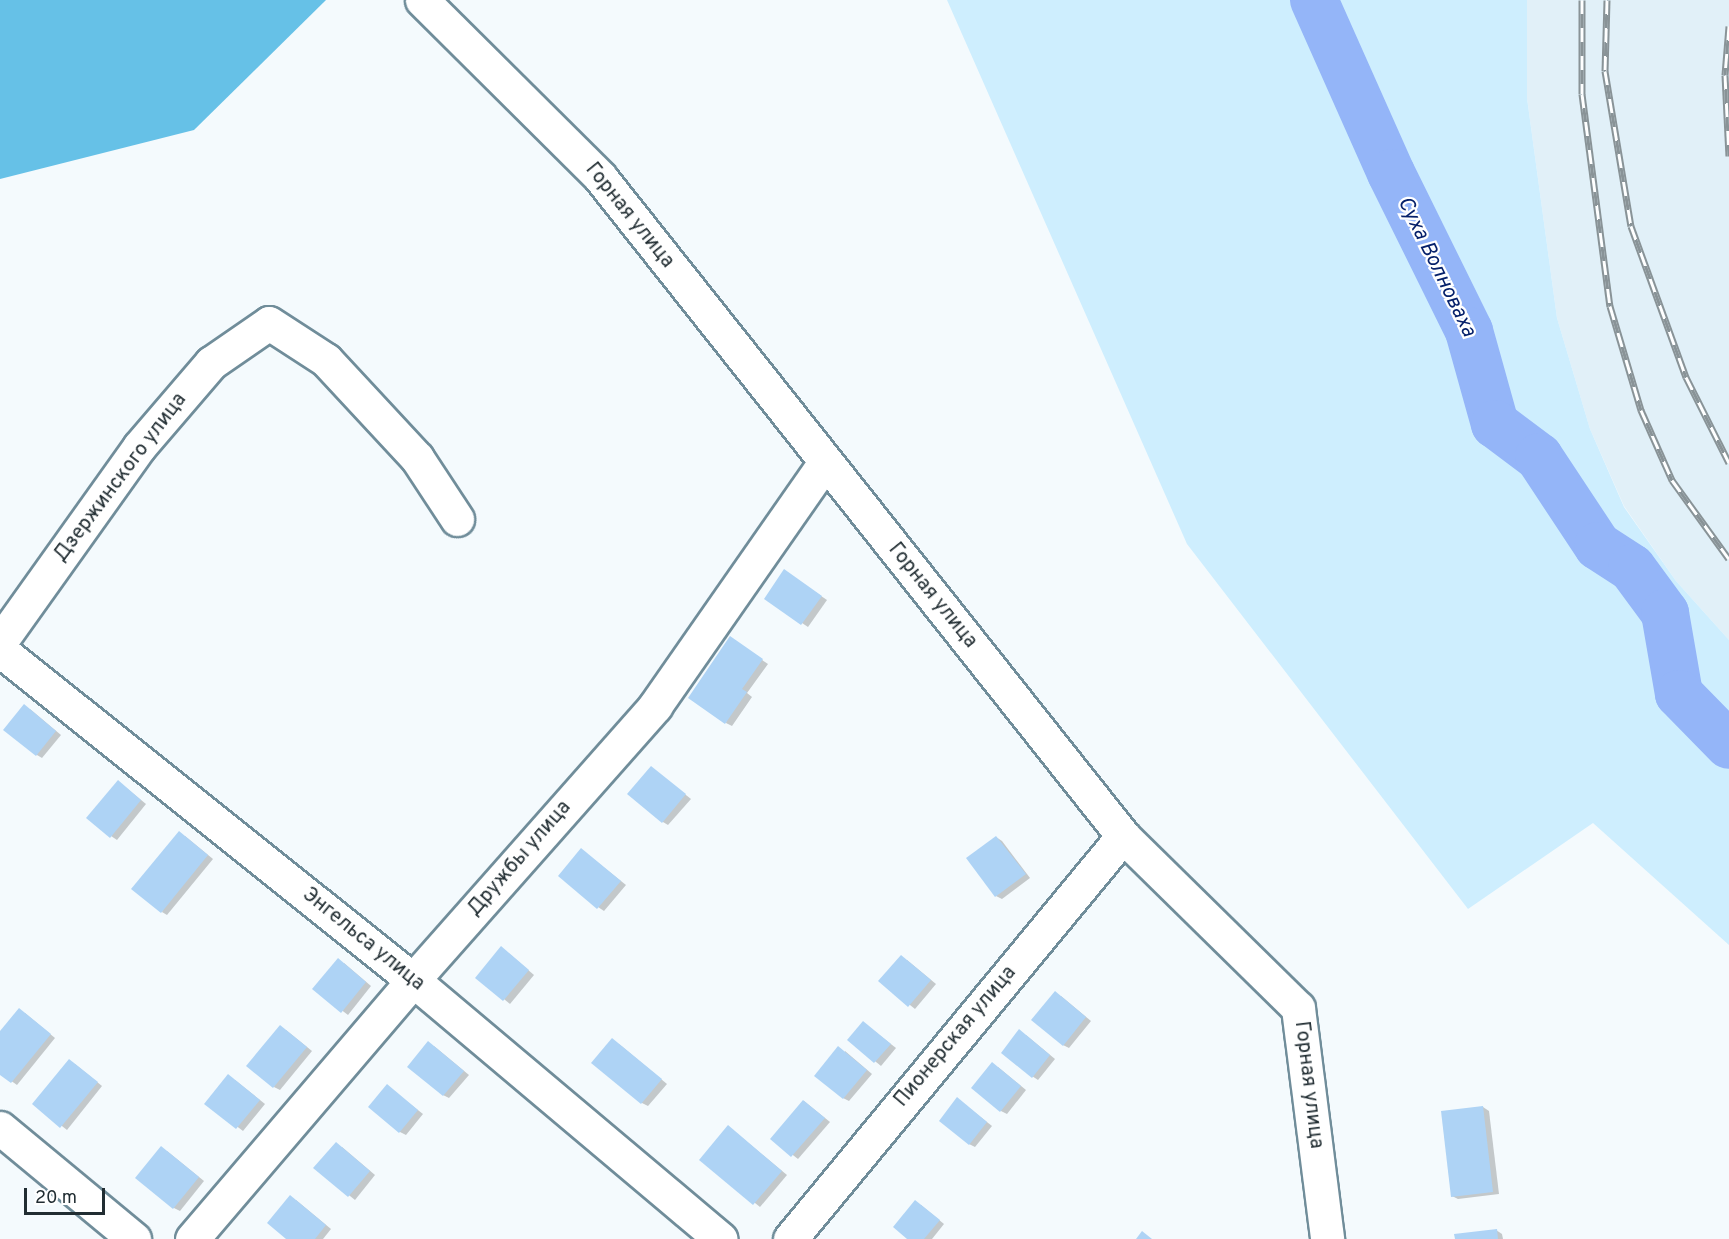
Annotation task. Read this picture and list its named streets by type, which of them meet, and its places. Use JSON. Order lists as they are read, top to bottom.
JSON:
{
  "streets": {
    "street": [
      "Горная улица",
      "Дзержинского улица",
      "Дружбы улица",
      "Энгельса улица",
      "Пионерская улица"
    ]
  },
  "crossings": [
    ["Горная улица", "Дружбы улица"],
    ["Горная улица", "Пионерская улица"],
    ["Дружбы улица", "Энгельса улица"]
  ],
  "water": ["Суха Волноваха"],
  "scale_bar": "20 m"
}
